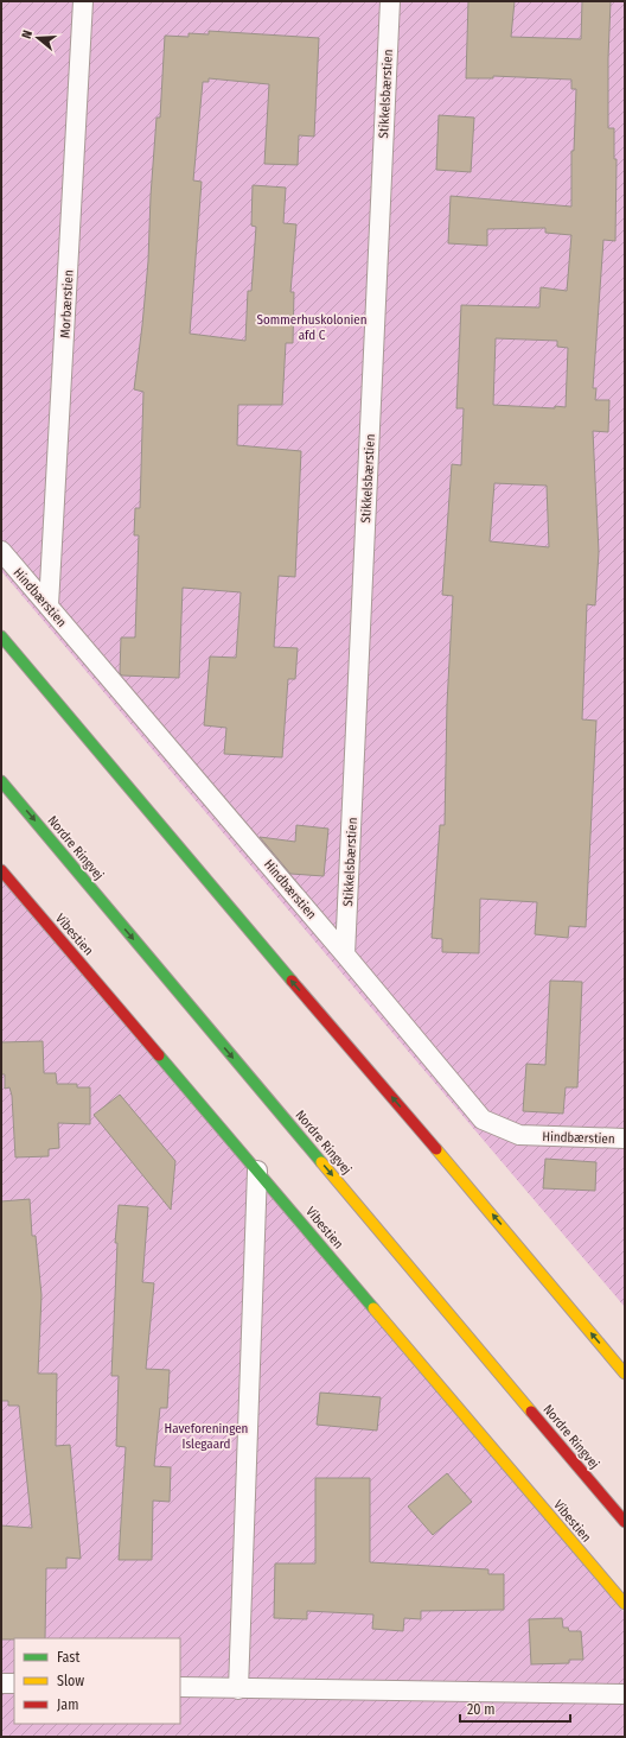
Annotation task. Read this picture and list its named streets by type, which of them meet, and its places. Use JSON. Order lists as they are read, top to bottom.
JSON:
{
  "streets": {
    "main road": ["Nordre Ringvej", "Vibestien"],
    "lane": ["Stikkelsbærstien", "Morbærstien", "Hindbærstien"]
  },
  "crossings": [
    ["Stikkelsbærstien", "Hindbærstien"],
    ["Morbærstien", "Hindbærstien"]
  ],
  "parks": ["Sommerhuskolonien afd C", "Haveforeningen Islegaard"],
  "legend": ["Fast", "Slow", "Jam"],
  "scale_bar": "20 m",
  "north": "left"
}
